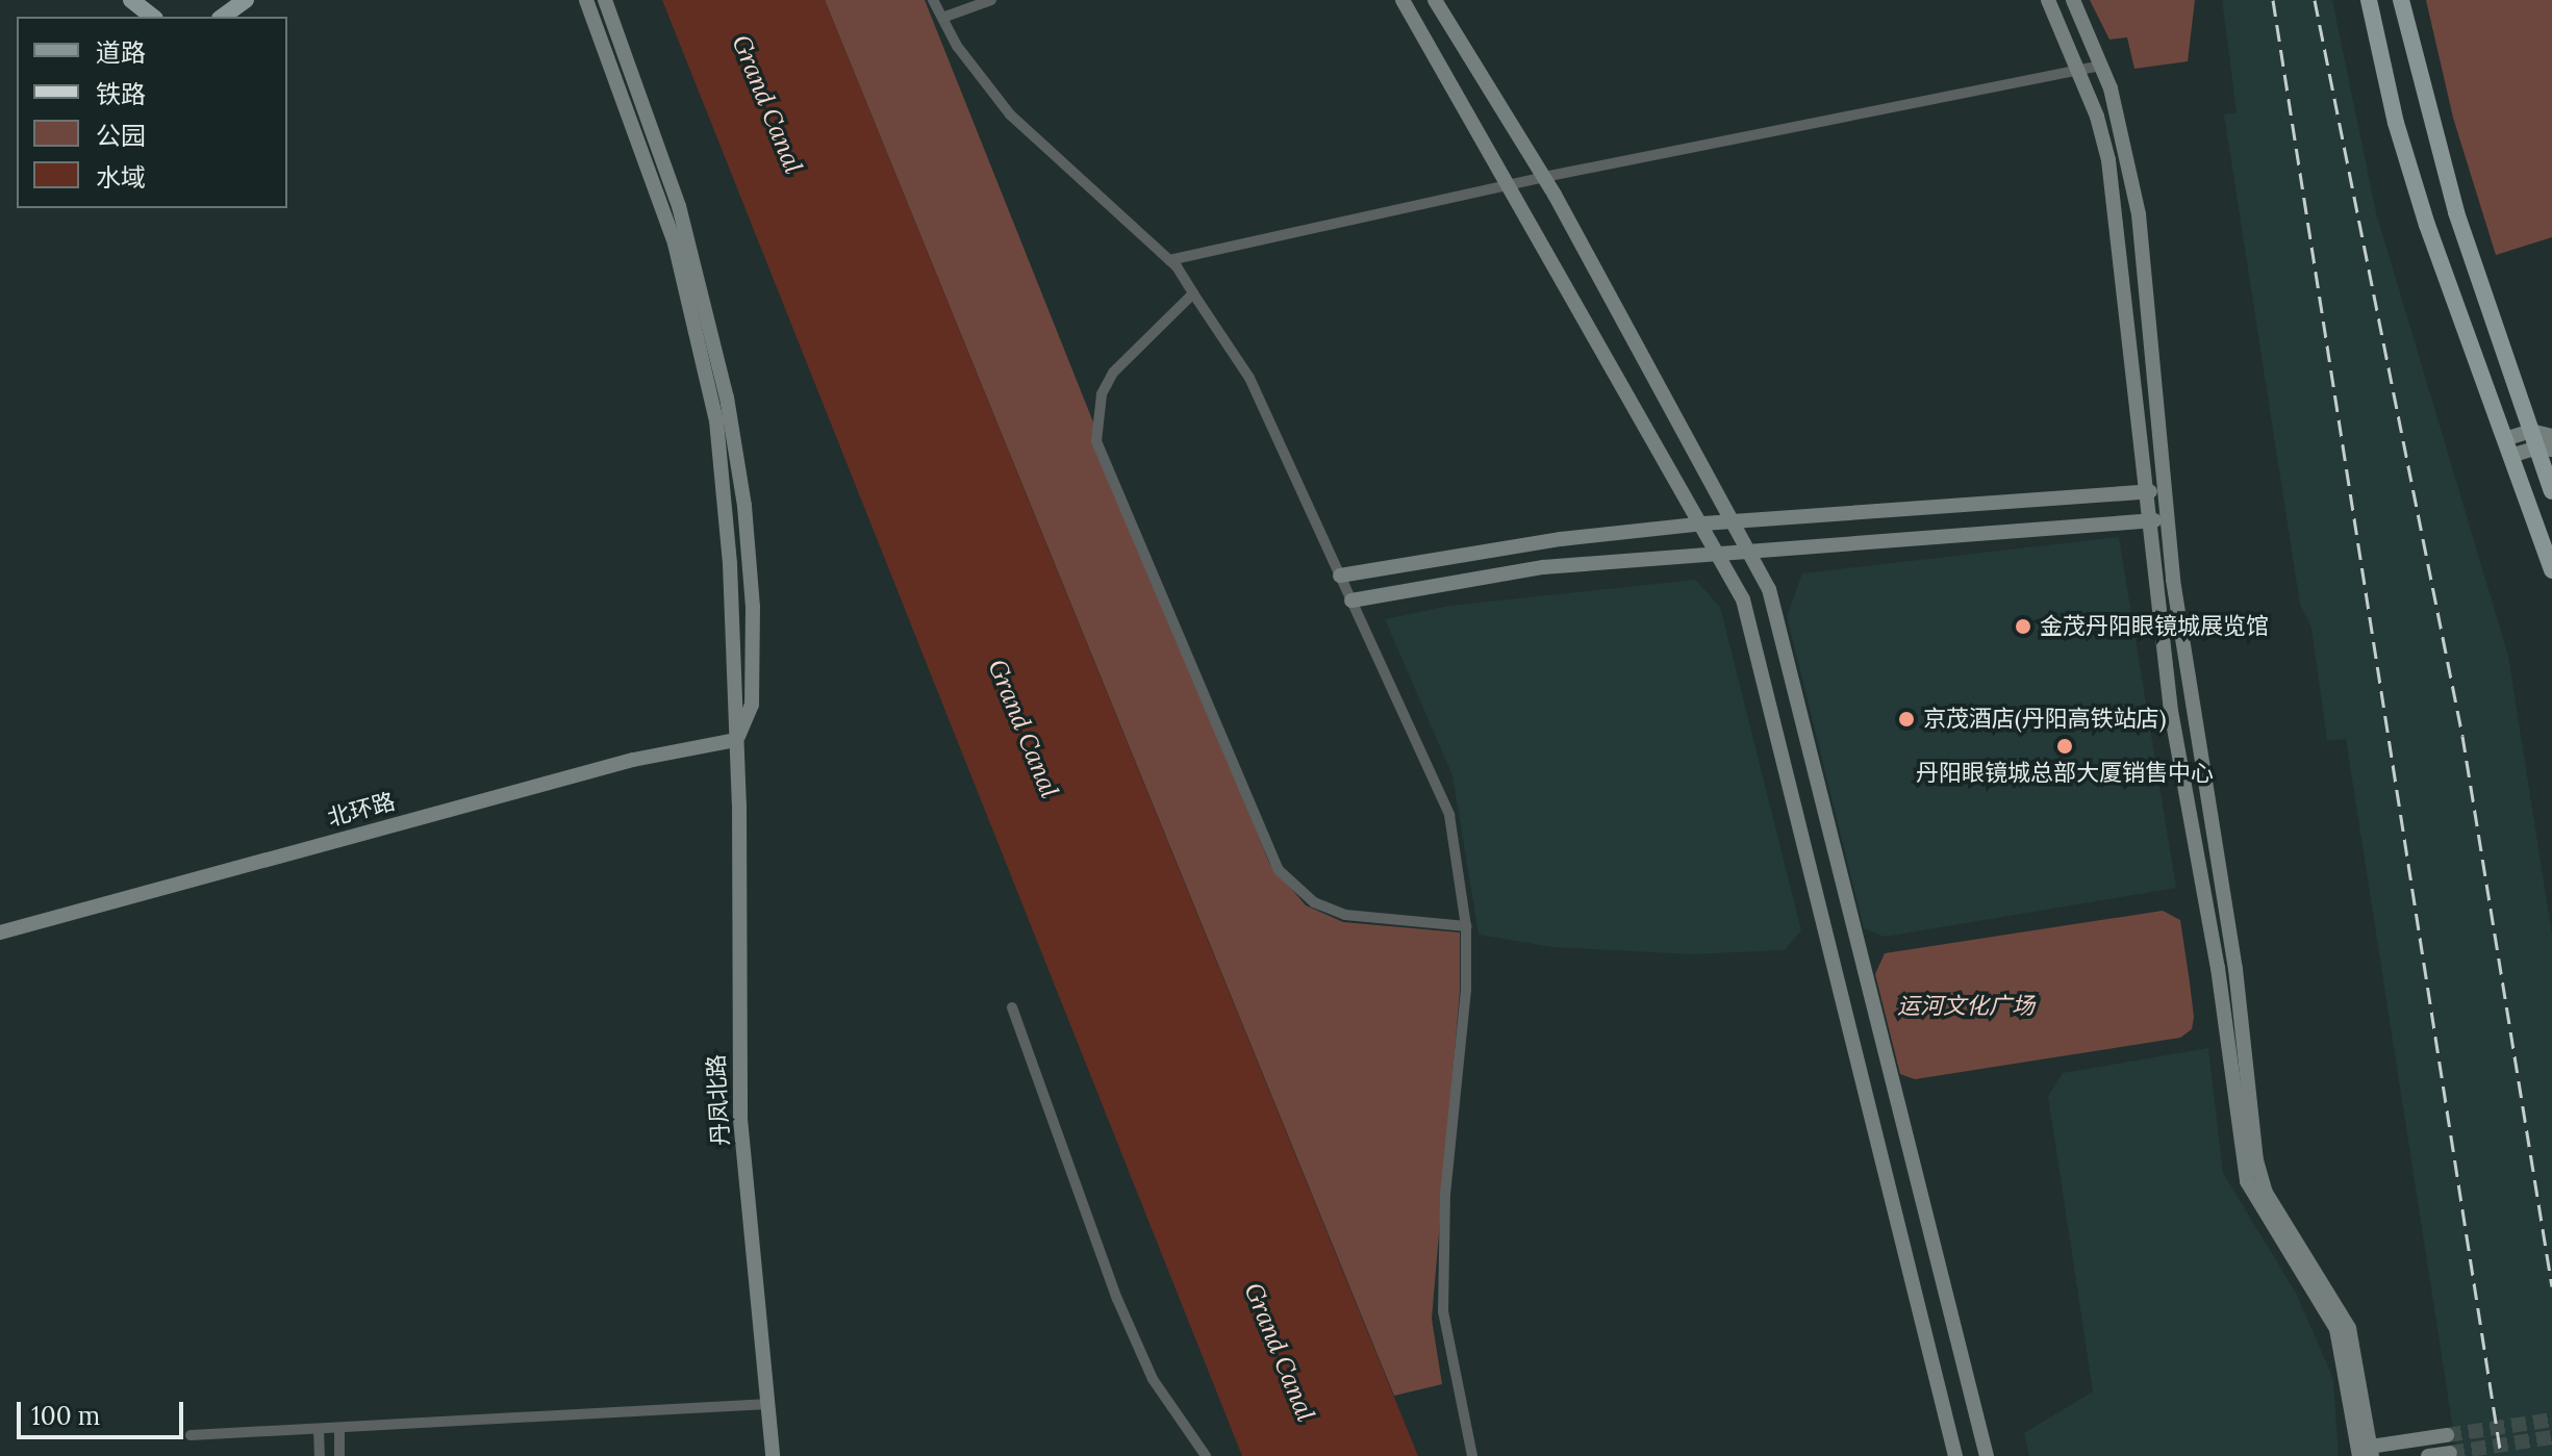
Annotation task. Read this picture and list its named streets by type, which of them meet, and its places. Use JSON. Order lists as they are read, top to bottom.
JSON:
{
  "streets": {
    "street": ["北环路", "丹凤北路"]
  },
  "crossings": [
    ["北环路", "丹凤北路"]
  ],
  "water": ["Grand Canal"],
  "parks": ["运河文化广场"],
  "places": ["金茂丹阳眼镜城展览馆", "京茂酒店(丹阳高铁站店)", "丹阳眼镜城总部大厦销售中心"],
  "legend": [
    "道路",
    "铁路",
    "公园",
    "水域"
  ],
  "scale_bar": "100 m"
}
